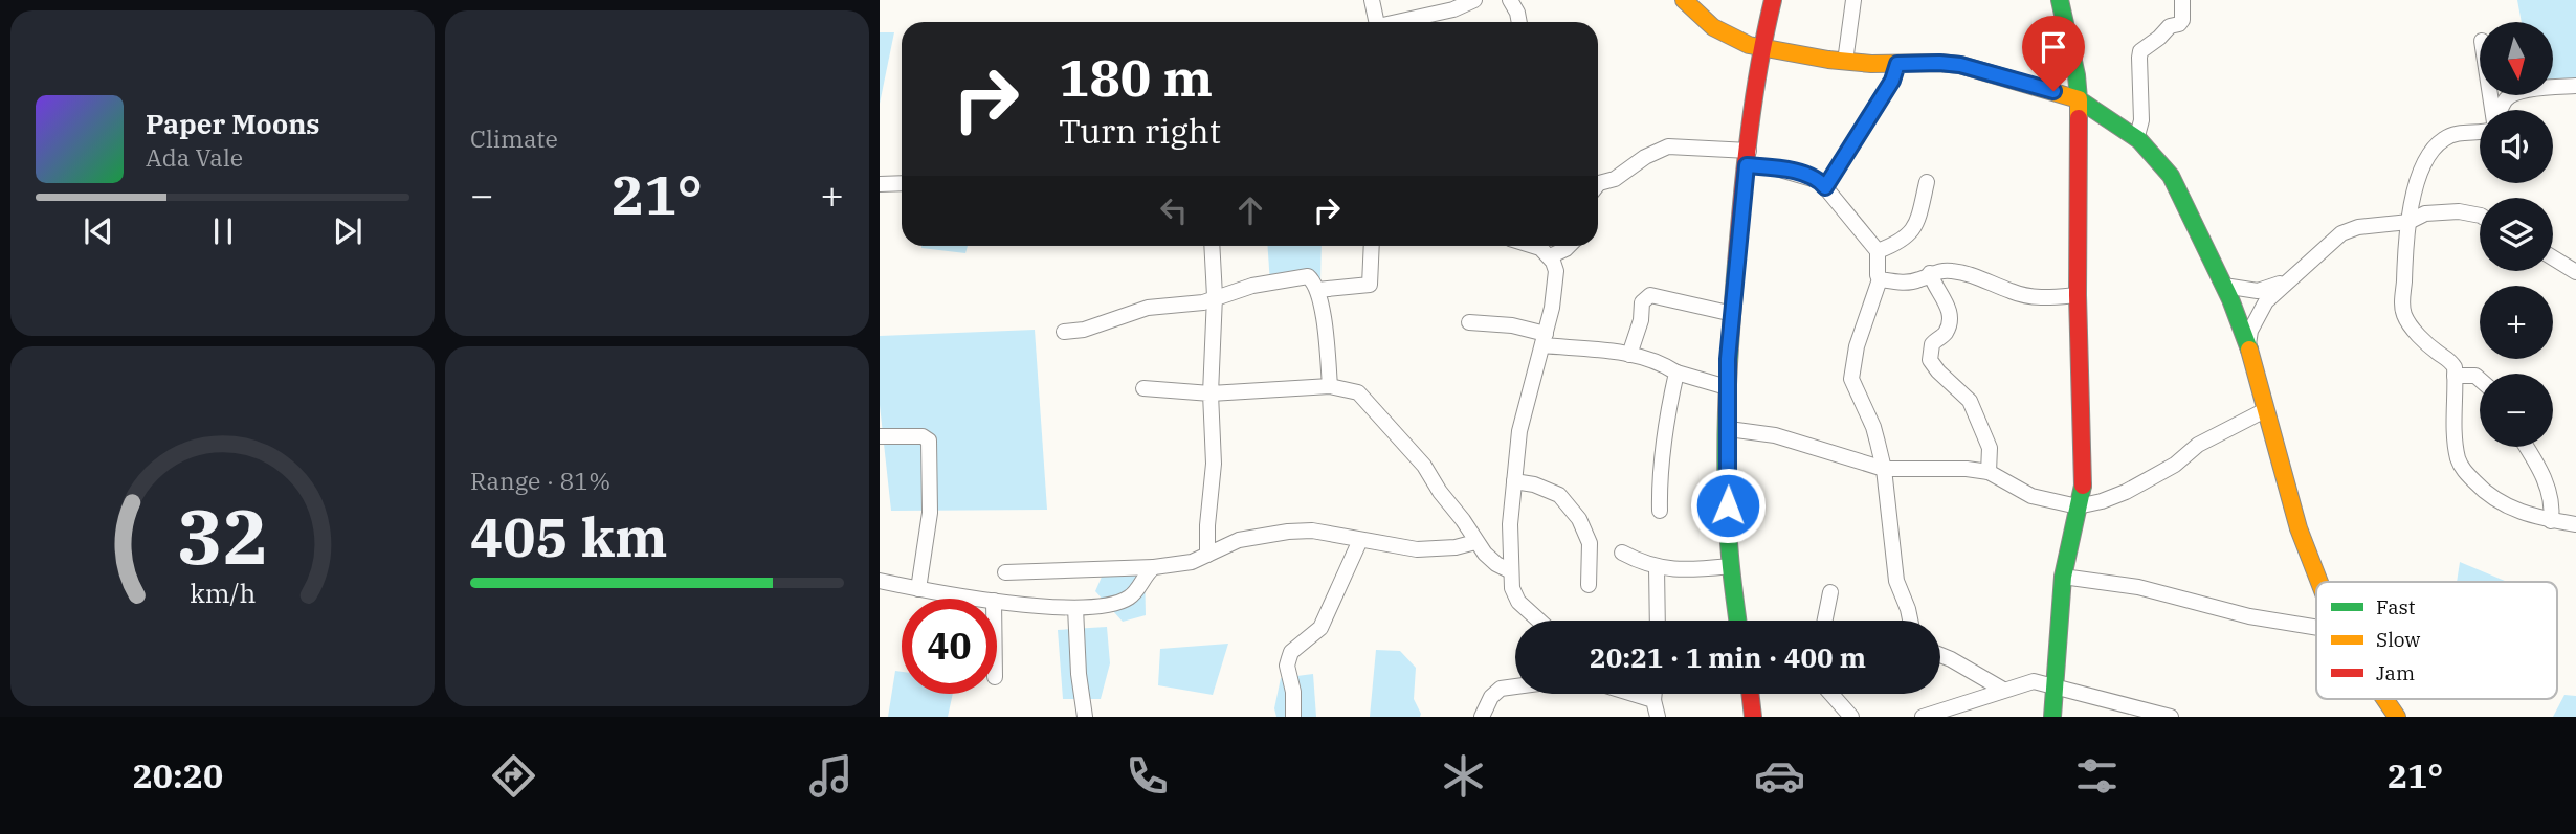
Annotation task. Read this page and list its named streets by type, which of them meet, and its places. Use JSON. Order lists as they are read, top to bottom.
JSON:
{
  "legend": ["Fast", "Slow", "Jam"],
  "north": "bottom",
  "page": {
    "tile": [
      "Climate",
      ["Range · 81%", "405 km"]
    ],
    "map_buttons": ["+", "−"],
    "turn": ["180 m", "Turn right"],
    "song": ["Paper Moons", "Ada Vale"],
    "heat": ["−", "21°", "+"],
    "limit": "40",
    "trip": "20:21 · 1 min · 400 m",
    "tabs": ["20:20", "21°"],
    "gauge": ["32", "km/h"]
  }
}
